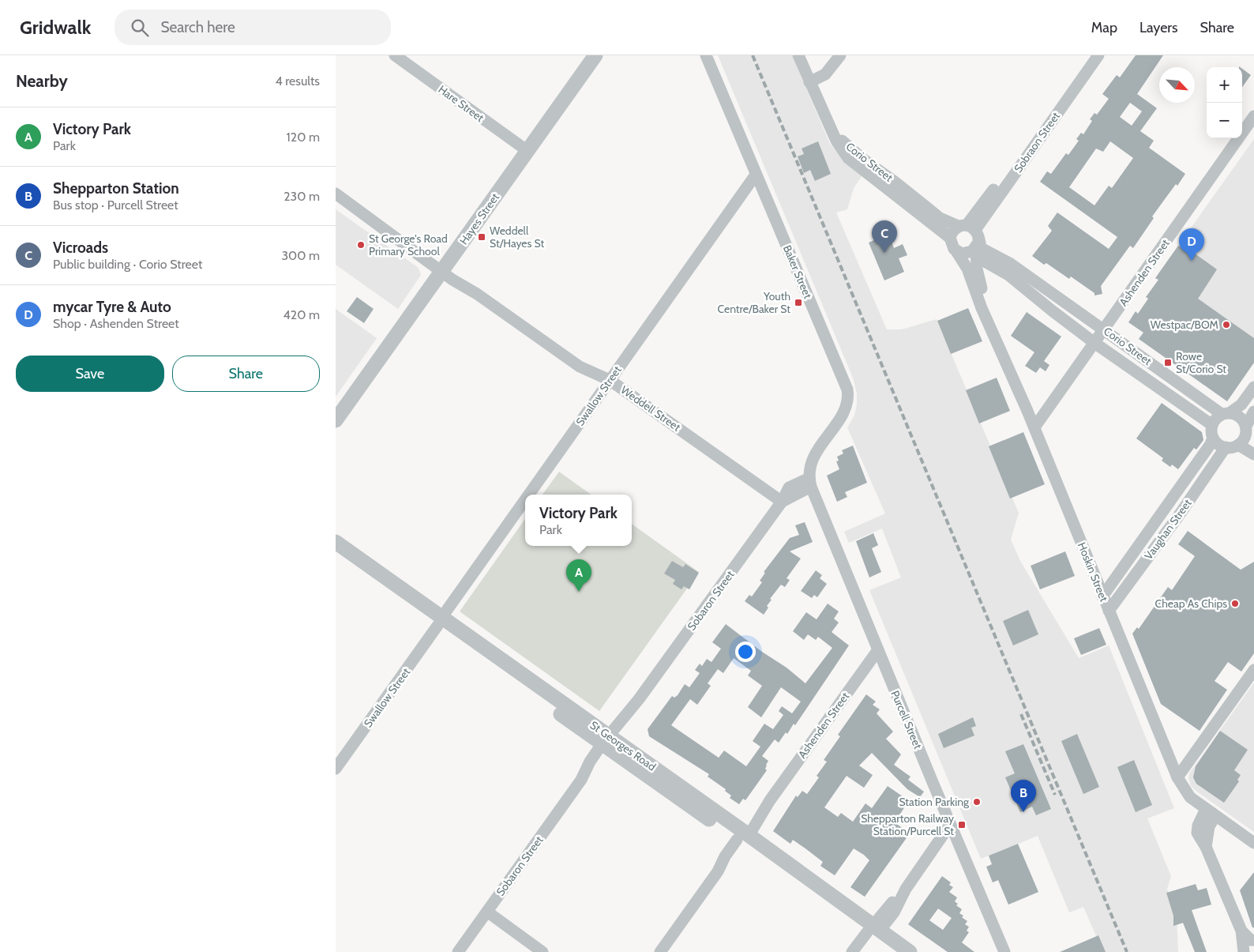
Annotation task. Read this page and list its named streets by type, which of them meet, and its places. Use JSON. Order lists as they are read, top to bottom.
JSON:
{
  "streets": {
    "street": [
      "Hare Street",
      "Sobraon Street",
      "Corio Street",
      "Hayes Street",
      "Baker Street",
      "Ashenden Street",
      "Swallow Street",
      "Weddell Street",
      "Vaughan Street",
      "Hoskin Street",
      "Sobaron Street",
      "Purcell Street",
      "St Georges Road"
    ]
  },
  "crossings": [
    ["Hare Street", "Hayes Street"],
    ["Sobraon Street", "Corio Street"],
    ["Sobraon Street", "Hoskin Street"],
    ["Corio Street", "Ashenden Street"],
    ["Corio Street", "Vaughan Street"],
    ["Corio Street", "Hoskin Street"],
    ["Hayes Street", "Weddell Street"],
    ["Baker Street", "Swallow Street"],
    ["Baker Street", "Sobaron Street"],
    ["Baker Street", "Purcell Street"],
    ["Ashenden Street", "Hoskin Street"],
    ["Ashenden Street", "Purcell Street"],
    ["Ashenden Street", "St Georges Road"],
    ["Swallow Street", "Weddell Street"],
    ["Swallow Street", "St Georges Road"],
    ["Weddell Street", "Sobaron Street"],
    ["Vaughan Street", "Hoskin Street"],
    ["Sobaron Street", "Purcell Street"],
    ["Sobaron Street", "St Georges Road"]
  ],
  "places": {
    "transit": [
      "Weddell St/Hayes St",
      "Youth Centre/Baker St",
      "Rowe St/Corio St",
      "Shepparton Railway Station/Purcell St"
    ],
    "other": [
      "St George's Road Primary School",
      "Westpac/BOM",
      "Cheap As Chips",
      "Station Parking"
    ]
  },
  "north": "bottom right",
  "page": {
    "header": "Gridwalk",
    "search": "Search here",
    "nav": ["Map", "Layers", "Share"],
    "heading": ["Nearby", "4 results"],
    "map_buttons": ["+", "−"],
    "list": [
      {
        "mark": "A",
        "name": "Victory Park",
        "note": "Park",
        "value": "120 m"
      },
      {
        "mark": "B",
        "name": "Shepparton Station",
        "note": "Bus stop · Purcell Street",
        "value": "230 m"
      },
      {
        "mark": "C",
        "name": "Vicroads",
        "note": "Public building · Corio Street",
        "value": "300 m"
      },
      {
        "mark": "D",
        "name": "mycar Tyre & Auto",
        "note": "Shop · Ashenden Street",
        "value": "420 m"
      }
    ],
    "pins": [
      "C",
      "D",
      "A",
      "B"
    ],
    "buttons": ["Save", "Share"],
    "popup": ["Victory Park", "Park"]
  }
}
